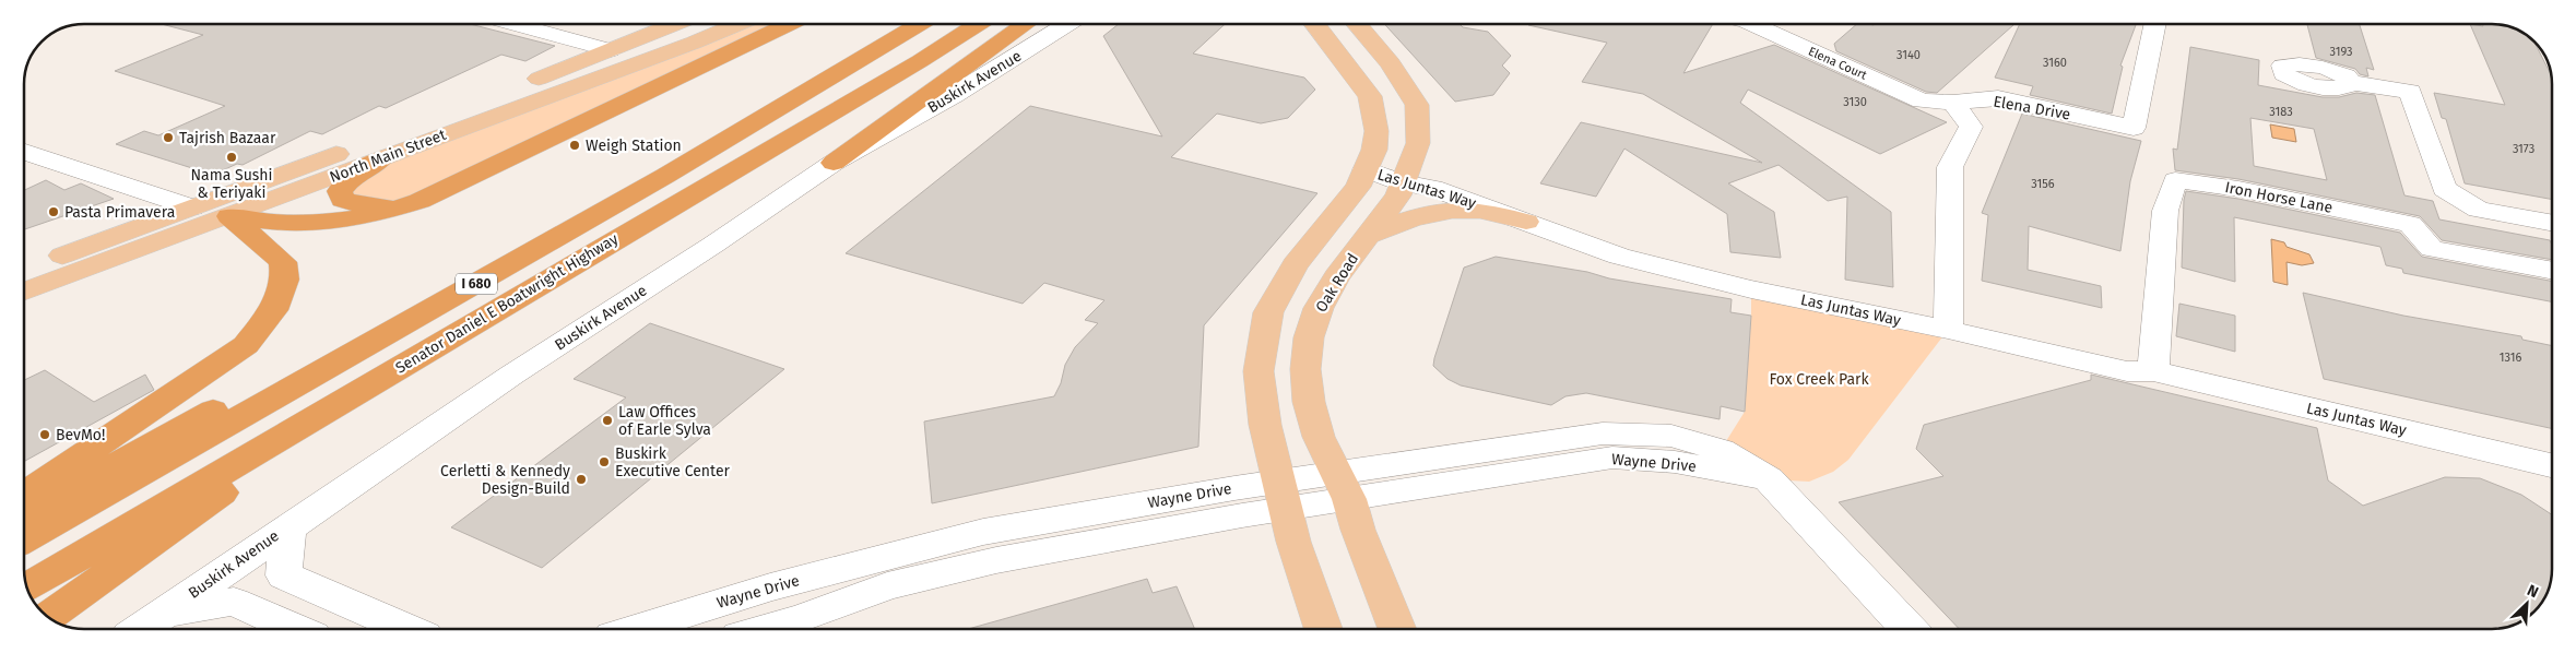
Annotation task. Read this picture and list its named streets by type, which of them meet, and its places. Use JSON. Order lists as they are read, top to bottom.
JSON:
{
  "streets": {
    "highway": ["I 680", "Senator Daniel E Boatwright Highway"],
    "main road": ["North Main Street", "Oak Road"],
    "street": [
      "Elena Court",
      "Buskirk Avenue",
      "Elena Drive",
      "Las Juntas Way",
      "Iron Horse Lane",
      "Wayne Drive"
    ]
  },
  "crossings": [
    ["Elena Court", "Elena Drive"],
    ["Las Juntas Way", "Iron Horse Lane"],
    ["Las Juntas Way", "Oak Road"],
    ["Oak Road", "Wayne Drive"]
  ],
  "parks": ["Fox Creek Park"],
  "places": [
    "Tajrish Bazaar",
    "Weigh Station",
    "Nama Sushi & Teriyaki",
    "Pasta Primavera",
    "Law Offices of Earle Sylva",
    "BevMo!",
    "Buskirk Executive Center",
    "Cerletti & Kennedy Design-Build"
  ],
  "house_numbers": [
    "3193",
    "3140",
    "3160",
    "3130",
    "3183",
    "3173",
    "3156",
    "1316"
  ],
  "north": "top right"
}
